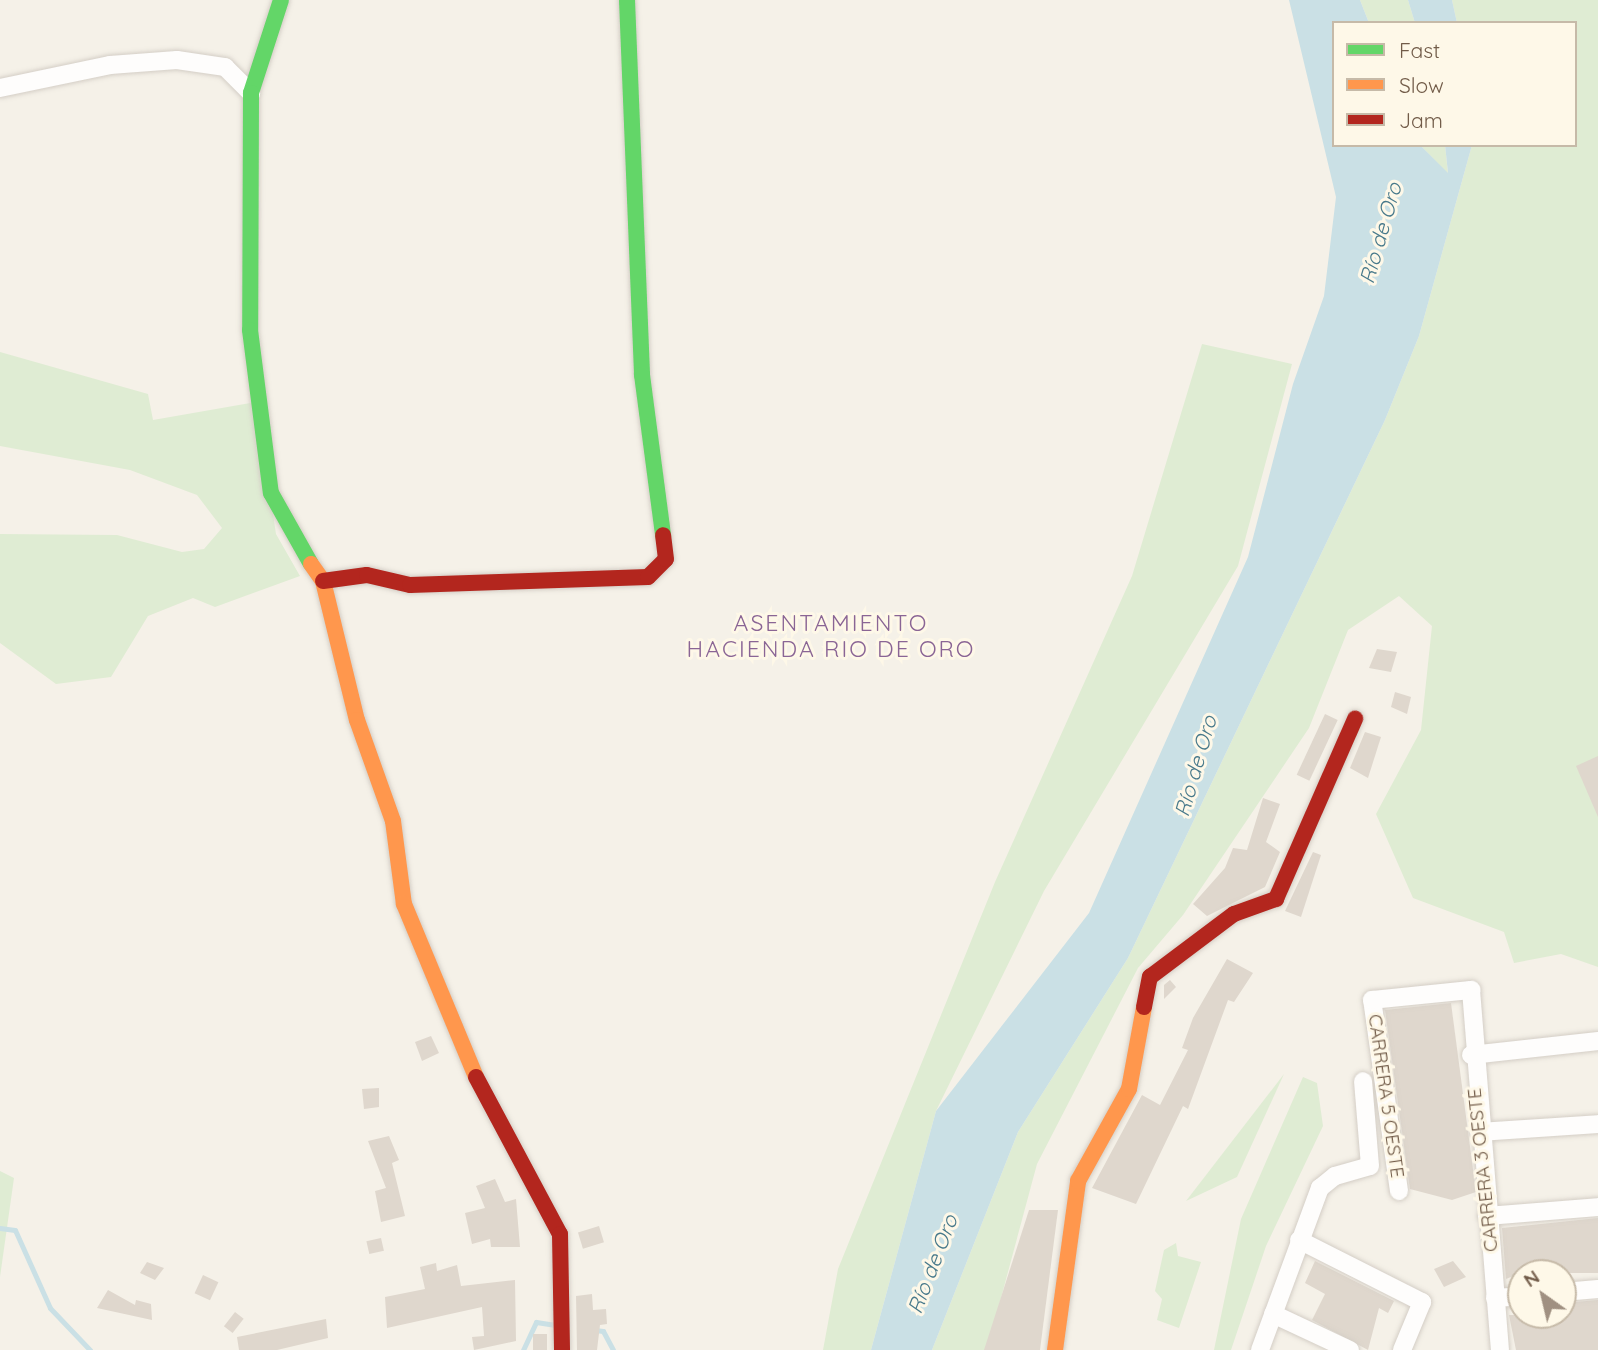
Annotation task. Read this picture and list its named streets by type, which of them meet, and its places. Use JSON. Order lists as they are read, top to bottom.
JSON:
{
  "streets": {
    "street": ["CARRERA 5 OESTE", "CARRERA 3 OESTE"]
  },
  "crossings": [
    ["CARRERA 5 OESTE", "CARRERA 3 OESTE"]
  ],
  "districts": ["ASENTAMIENTO HACIENDA RIO DE ORO"],
  "water": ["Río de Oro"],
  "legend": ["Fast", "Slow", "Jam"],
  "north": "top left"
}
